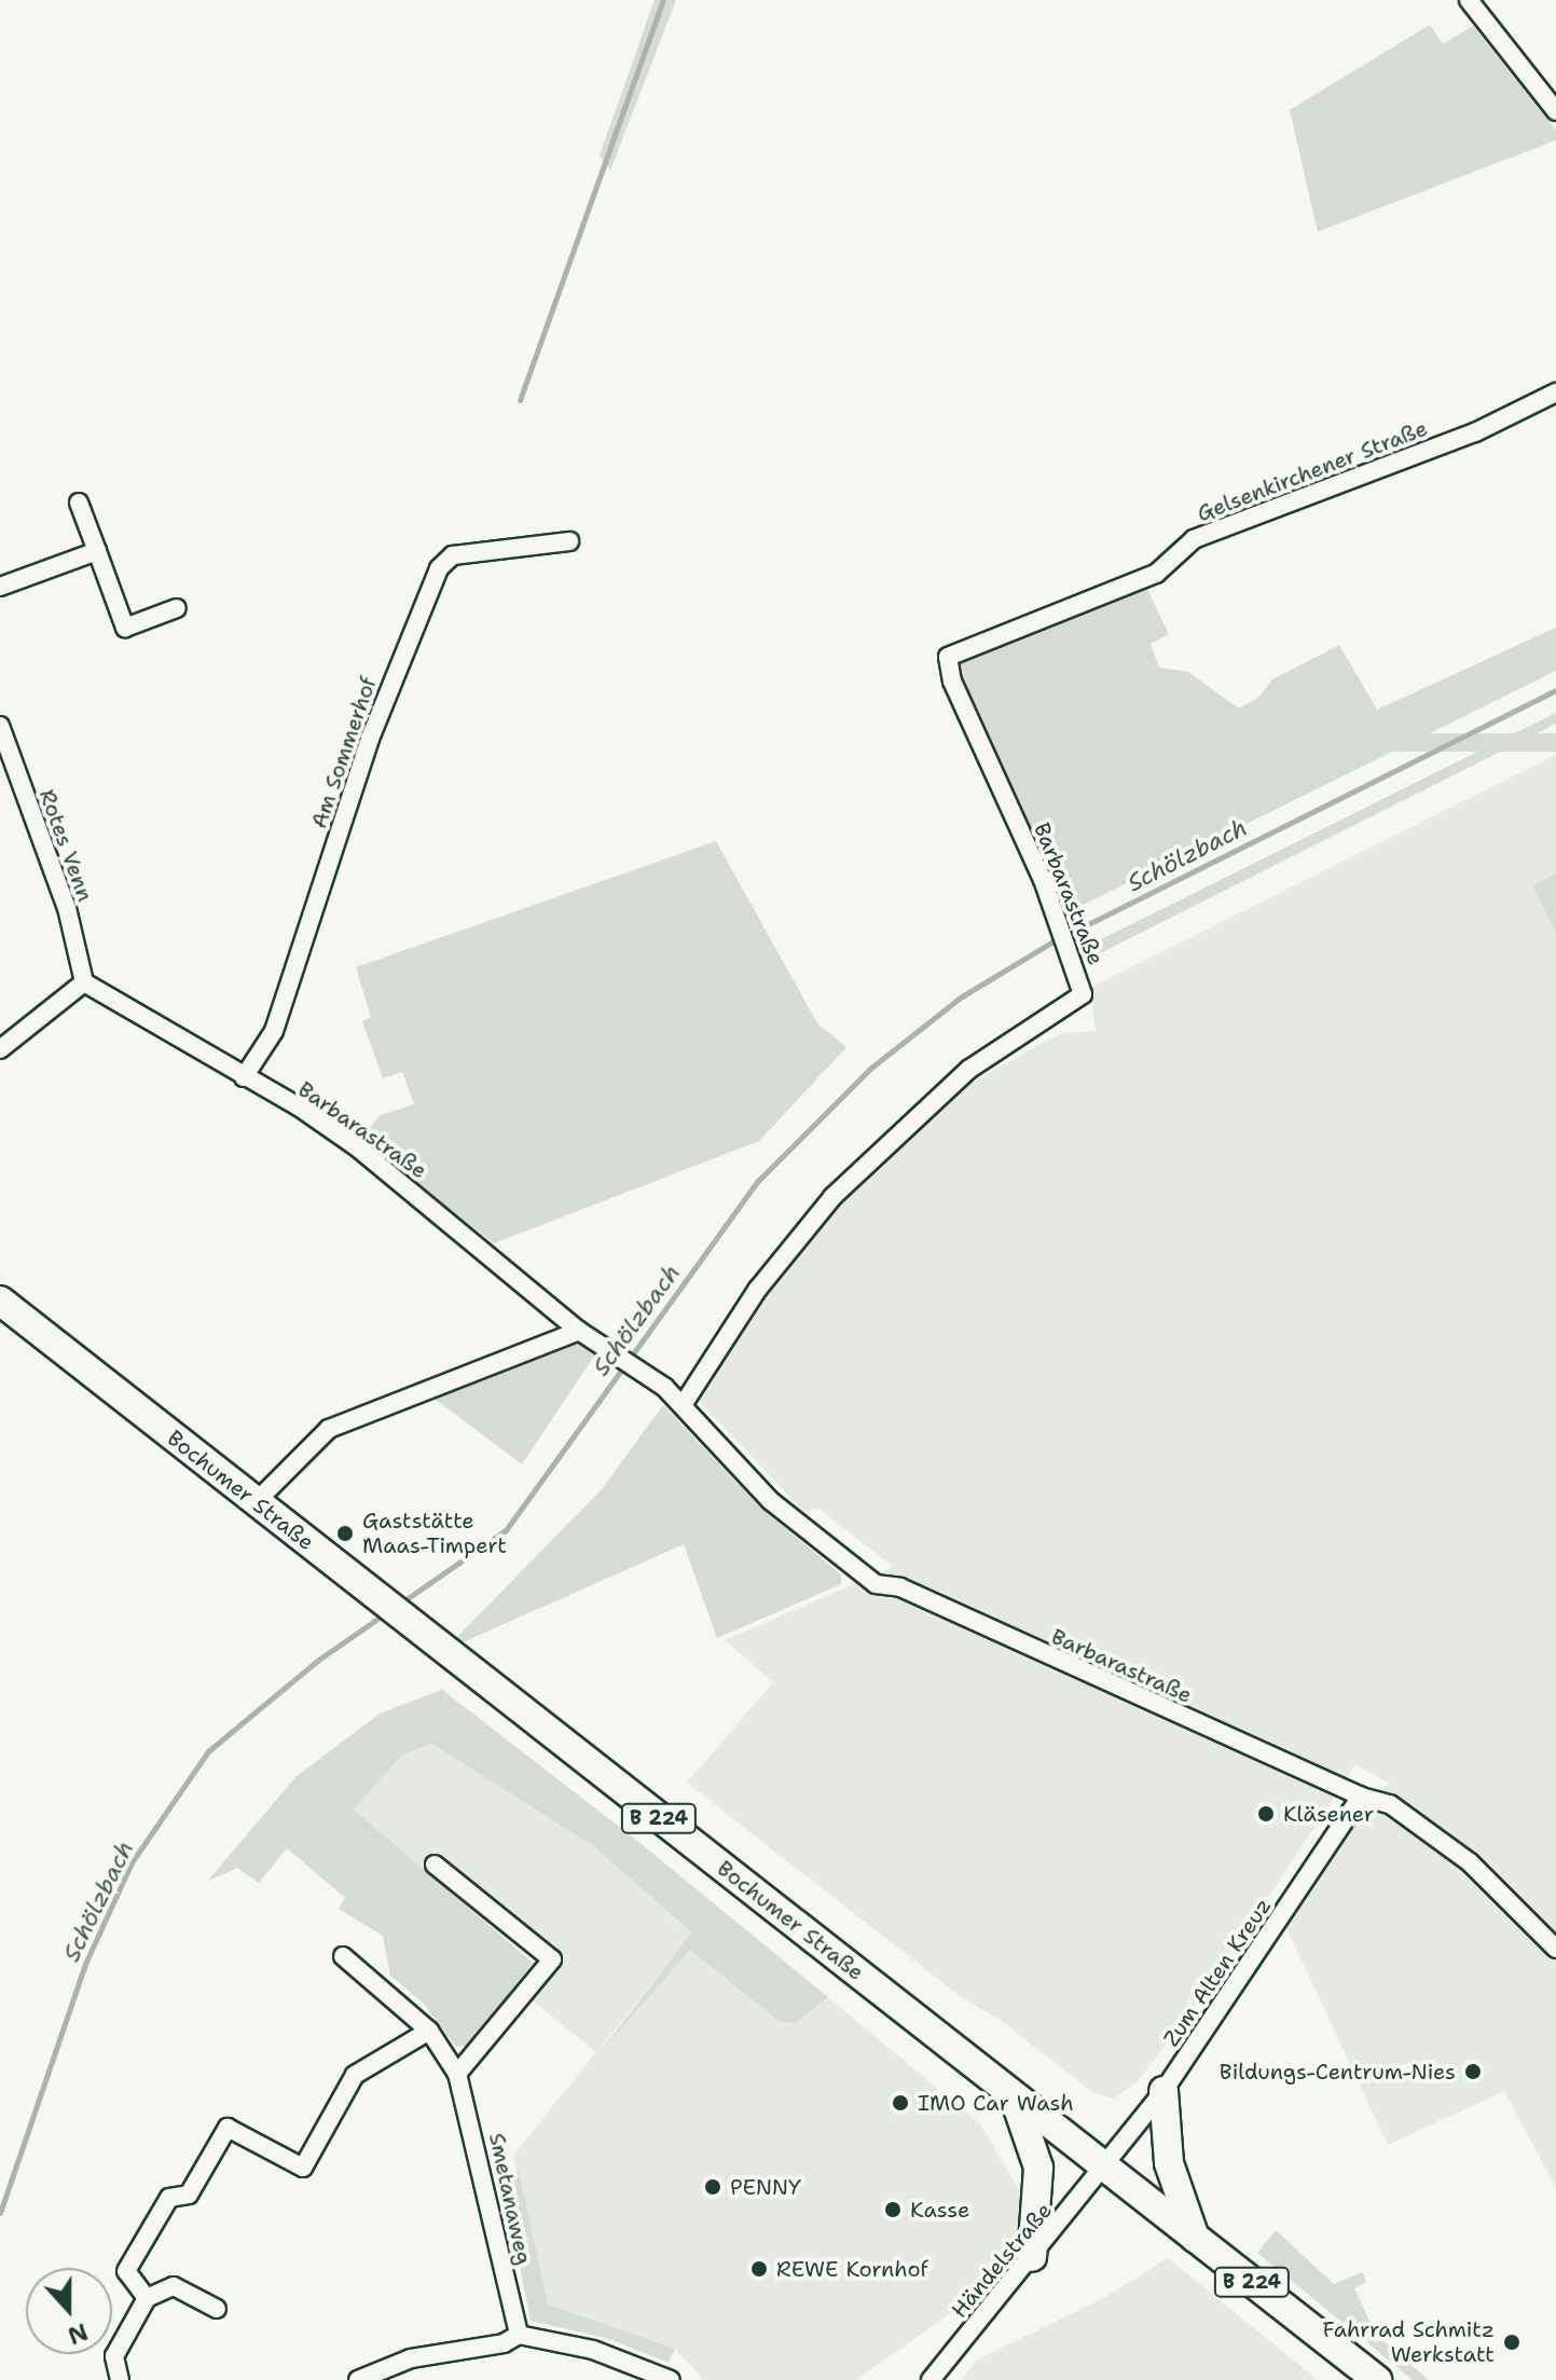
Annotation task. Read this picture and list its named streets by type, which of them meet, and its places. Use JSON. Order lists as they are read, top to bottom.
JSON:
{
  "streets": {
    "main road": ["Bochumer Straße", "B 224"],
    "street": [
      "Gelsenkirchener Straße",
      "Am Sommerhof",
      "Rotes Venn",
      "Barbarastraße",
      "Zum Alten Kreuz",
      "Smetanaweg",
      "Händelstraße"
    ]
  },
  "crossings": [
    ["Gelsenkirchener Straße", "Barbarastraße"],
    ["Am Sommerhof", "Barbarastraße"],
    ["Rotes Venn", "Barbarastraße"],
    ["Barbarastraße", "Zum Alten Kreuz"],
    ["Bochumer Straße", "Zum Alten Kreuz"],
    ["Bochumer Straße", "Händelstraße"],
    ["Zum Alten Kreuz", "Händelstraße"]
  ],
  "water": ["Schölzbach"],
  "places": [
    "Gaststätte Maas-Timpert",
    "Kläsener",
    "Bildungs-Centrum-Nies",
    "IMO Car Wash",
    "PENNY",
    "Kasse",
    "REWE Kornhof",
    "Fahrrad Schmitz Werkstatt"
  ],
  "north": "bottom"
}
